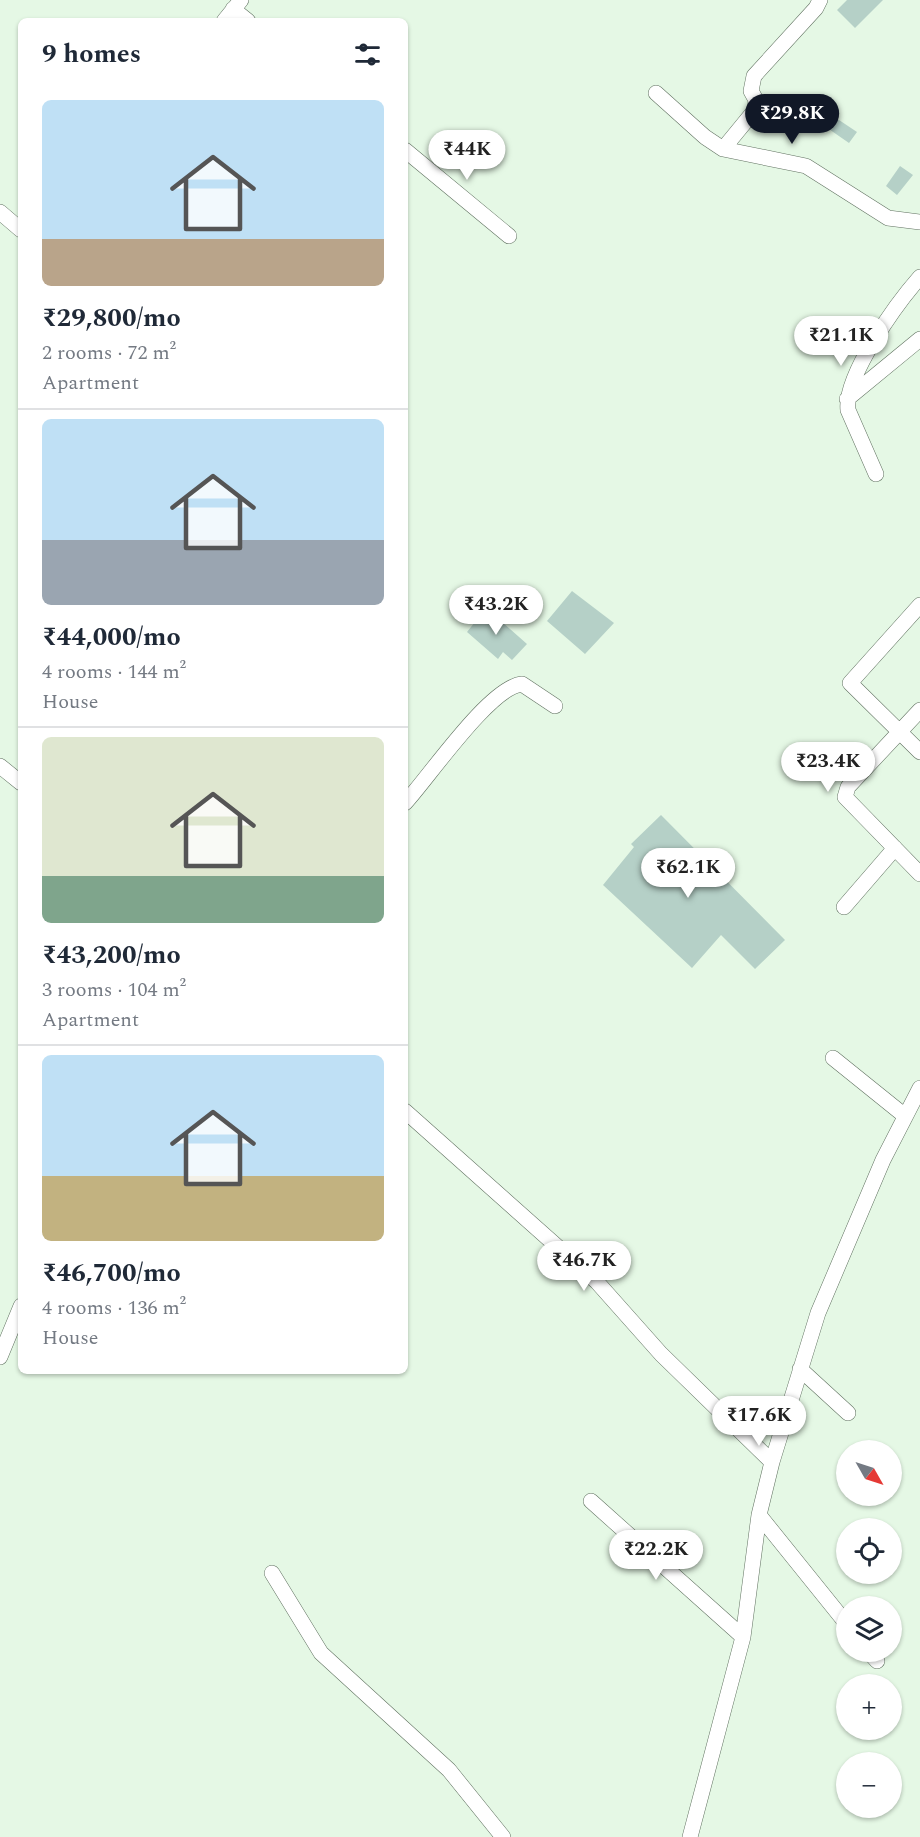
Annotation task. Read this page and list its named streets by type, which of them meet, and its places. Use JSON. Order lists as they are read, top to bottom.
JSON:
{
  "north": "bottom right",
  "page": {
    "heading": "9 homes",
    "list": [
      {
        "name": "₹29,800/mo",
        "note": "2 rooms · 72 m² · Apartment"
      },
      {
        "name": "₹44,000/mo",
        "note": "4 rooms · 144 m² · House"
      },
      {
        "name": "₹43,200/mo",
        "note": "3 rooms · 104 m² · Apartment"
      },
      {
        "name": "₹46,700/mo",
        "note": "4 rooms · 136 m² · House"
      }
    ],
    "price": [
      "₹29.8K",
      "₹44K",
      "₹21.1K",
      "₹43.2K",
      "₹23.4K",
      "₹62.1K",
      "₹46.7K",
      "₹17.6K",
      "₹22.2K"
    ],
    "map_buttons": ["+", "−"]
  }
}
